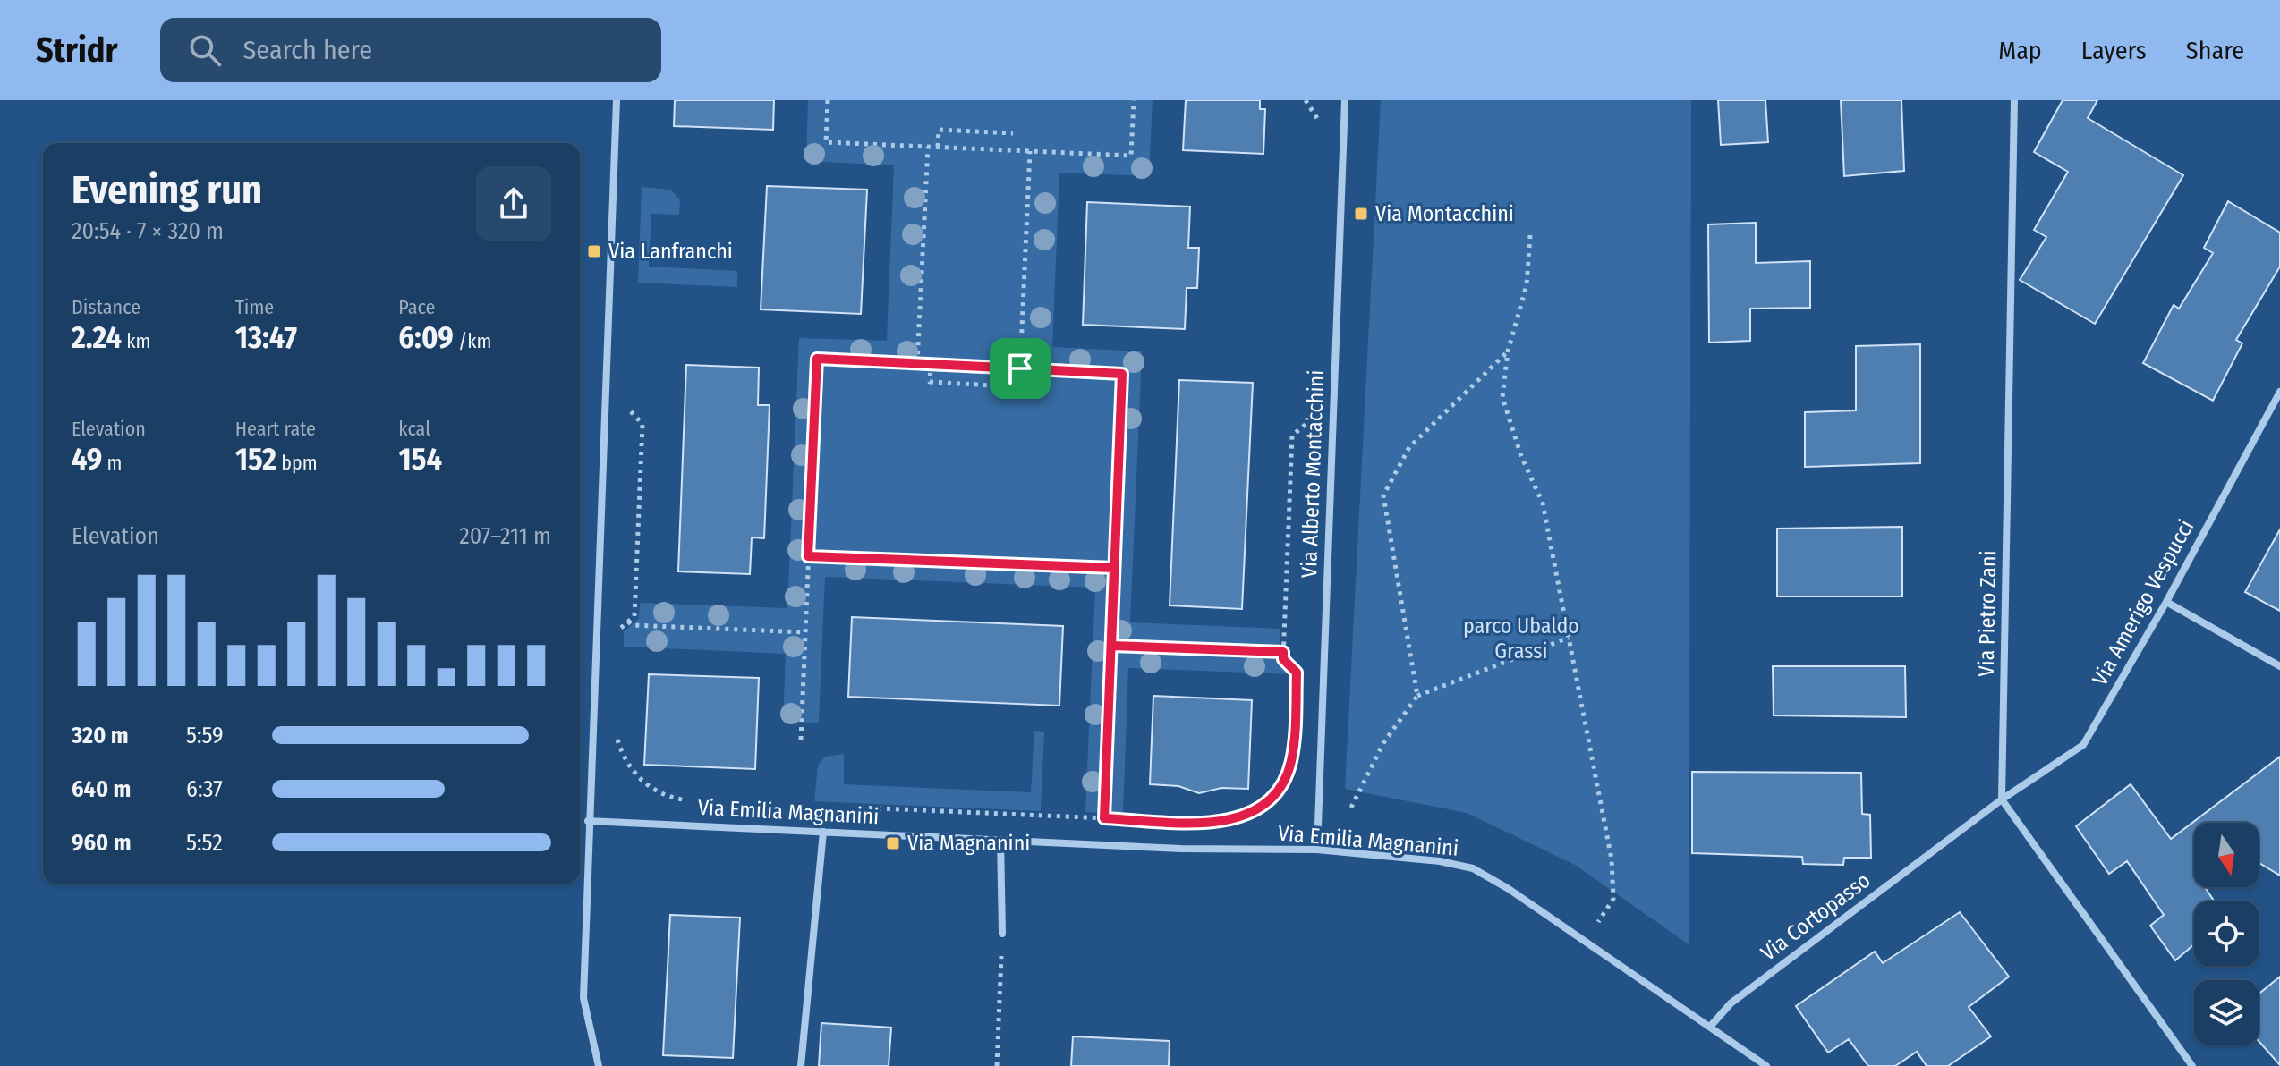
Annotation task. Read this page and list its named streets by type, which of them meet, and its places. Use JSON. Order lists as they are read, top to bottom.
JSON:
{
  "streets": {
    "street": [
      "Via Alberto Montacchini",
      "Via Amerigo Vespucci",
      "Via Pietro Zani",
      "Via Emilia Magnanini",
      "Via Cortopasso"
    ]
  },
  "crossings": [
    ["Via Alberto Montacchini", "Via Emilia Magnanini"],
    ["Via Amerigo Vespucci", "Via Pietro Zani"],
    ["Via Amerigo Vespucci", "Via Cortopasso"],
    ["Via Pietro Zani", "Via Cortopasso"],
    ["Via Emilia Magnanini", "Via Cortopasso"]
  ],
  "parks": ["parco Ubaldo Grassi"],
  "places": {
    "transit": ["Via Montacchini", "Via Lanfranchi", "Via Magnanini"]
  },
  "north": "bottom",
  "page": {
    "header": "Stridr",
    "search": "Search here",
    "nav": ["Map", "Layers", "Share"],
    "heading": ["Evening run", "20:54 · 7 × 320 m"],
    "stats": [
      ["Distance", "2.24 km"],
      ["Time", "13:47"],
      ["Pace", "6:09 /km"],
      ["Elevation", "49 m"],
      ["Heart rate", "152 bpm"],
      ["kcal", "154"]
    ],
    "chart": ["Elevation", "207–211 m"],
    "list": [
      {
        "name": "320 m",
        "note": "5:59"
      },
      {
        "name": "640 m",
        "note": "6:37"
      },
      {
        "name": "960 m",
        "note": "5:52"
      }
    ]
  }
}
